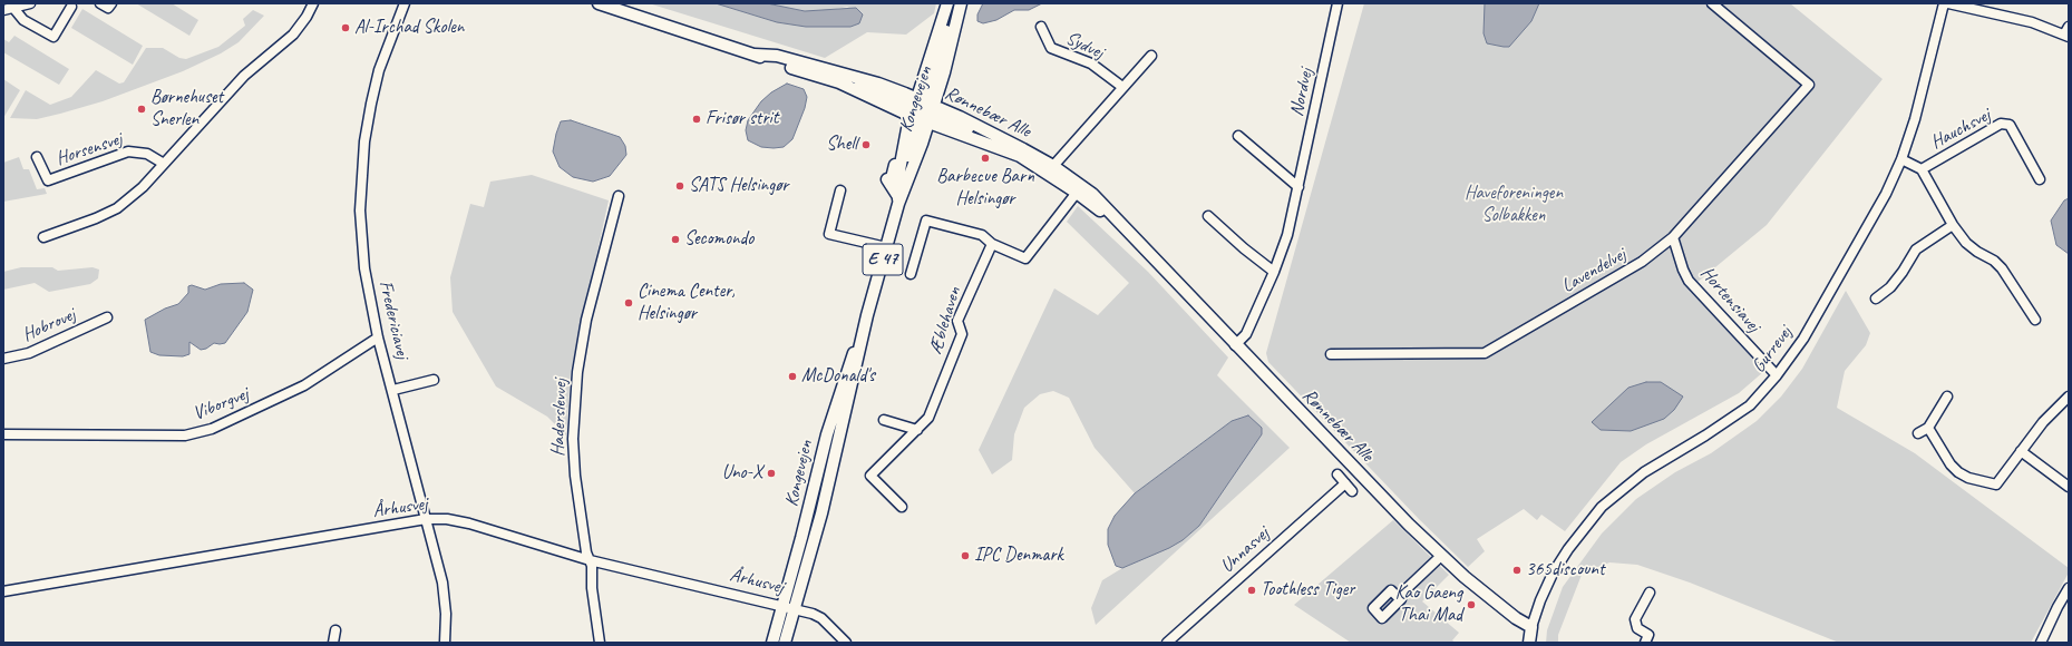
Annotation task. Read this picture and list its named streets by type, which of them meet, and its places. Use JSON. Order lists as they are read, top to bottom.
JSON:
{
  "streets": {
    "main road": [
      "Kongevejen",
      "Rønnebær Alle",
      "E 47",
      "Gurrevej"
    ],
    "street": [
      "Sydvej",
      "Nordvej",
      "Hauchsvej",
      "Horsensvej",
      "Lavendelvej",
      "Hortensiavej",
      "Fredericiavej",
      "Æblehaven",
      "Hobrovej",
      "Viborgvej",
      "Haderslevvej",
      "Århusvej",
      "Unnasvej"
    ]
  },
  "crossings": [
    ["Nordvej", "Rønnebær Alle"],
    ["Kongevejen", "Rønnebær Alle"],
    ["Kongevejen", "Århusvej"],
    ["Rønnebær Alle", "Gurrevej"],
    ["Lavendelvej", "Hortensiavej"],
    ["Hortensiavej", "Gurrevej"],
    ["Fredericiavej", "Viborgvej"],
    ["Fredericiavej", "Århusvej"],
    ["Haderslevvej", "Århusvej"]
  ],
  "parks": ["Haveforeningen Solbakken"],
  "places": [
    "Al-Irchad Skolen",
    "Børnehuset Snerlen",
    "Frisør strit",
    "Shell",
    "Barbecue Barn Helsingør",
    "SATS Helsingør",
    "Secomondo",
    "Cinema Center, Helsingør",
    "McDonald's",
    "Uno-X",
    "IPC Denmark",
    "365discount",
    "Toothless Tiger",
    "Kao Gaeng Thai Mad"
  ]
}
